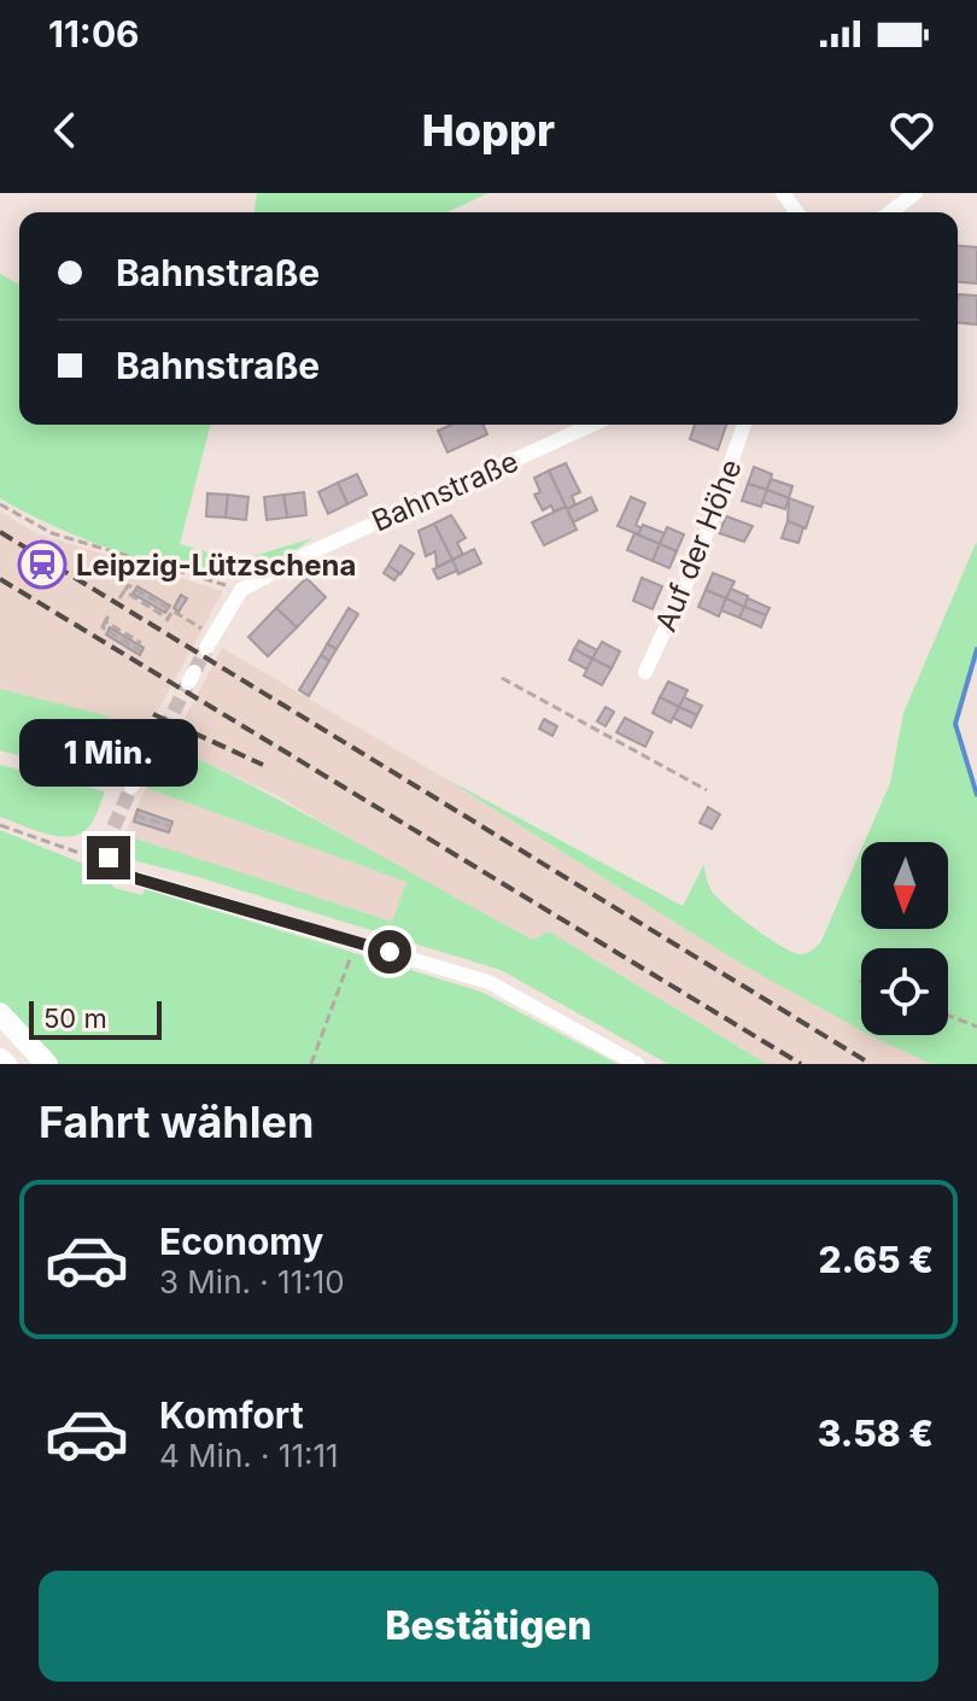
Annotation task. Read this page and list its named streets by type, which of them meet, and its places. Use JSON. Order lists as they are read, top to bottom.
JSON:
{
  "streets": {
    "street": ["Bahnstraße", "Auf der Höhe"]
  },
  "places": {
    "station": ["Leipzig-Lützschena"]
  },
  "scale_bar": "50 m",
  "north": "bottom",
  "page": {
    "status": "11:06",
    "header": "Hoppr",
    "banner": ["Bahnstraße", "Bahnstraße"],
    "bubble": "1 Min.",
    "scale": "50 m",
    "heading": "Fahrt wählen",
    "list": [
      {
        "name": "Economy",
        "note": "3 Min. · 11:10",
        "value": "2.65 €"
      },
      {
        "name": "Komfort",
        "note": "4 Min. · 11:11",
        "value": "3.58 €"
      }
    ],
    "buttons": "Bestätigen"
  }
}
